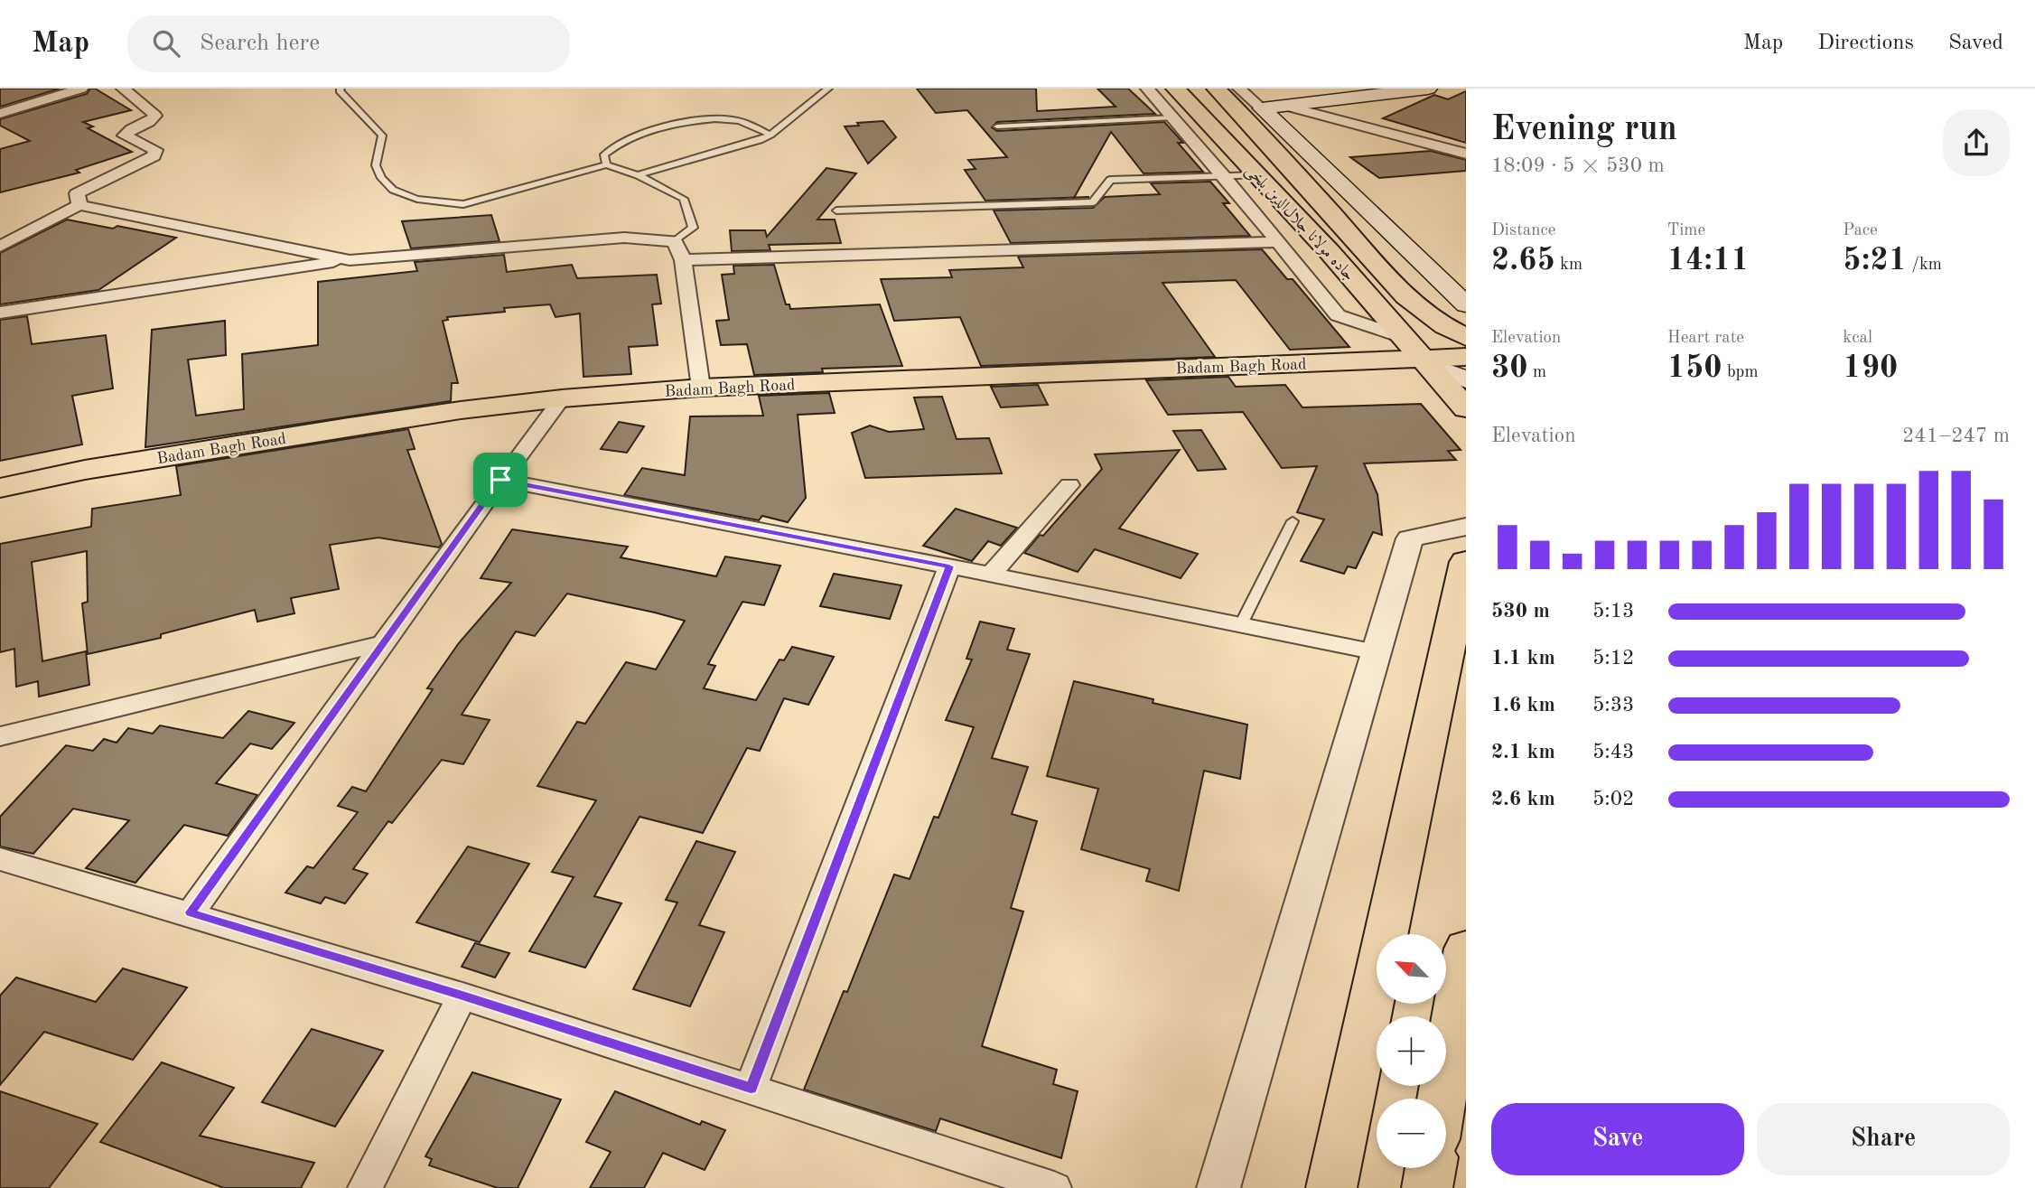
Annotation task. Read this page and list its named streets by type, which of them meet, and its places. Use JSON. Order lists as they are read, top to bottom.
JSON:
{
  "streets": {
    "main road": ["جاده مولانا جلال‌الدین بلخی", "Badam Bagh Road"]
  },
  "crossings": [
    ["جاده مولانا جلال‌الدین بلخی", "Badam Bagh Road"]
  ],
  "north": "top left",
  "page": {
    "header": "Map",
    "search": "Search here",
    "nav": ["Map", "Directions", "Saved"],
    "heading": ["Evening run", "18:09 · 5 × 530 m"],
    "stats": [
      ["Distance", "2.65 km"],
      ["Time", "14:11"],
      ["Pace", "5:21 /km"],
      ["Elevation", "30 m"],
      ["Heart rate", "150 bpm"],
      ["kcal", "190"]
    ],
    "chart": ["Elevation", "241–247 m"],
    "list": [
      {
        "name": "530 m",
        "note": "5:13"
      },
      {
        "name": "1.1 km",
        "note": "5:12"
      },
      {
        "name": "1.6 km",
        "note": "5:33"
      },
      {
        "name": "2.1 km",
        "note": "5:43"
      },
      {
        "name": "2.6 km",
        "note": "5:02"
      }
    ],
    "map_buttons": ["+", "−"],
    "buttons": ["Save", "Share"]
  }
}
